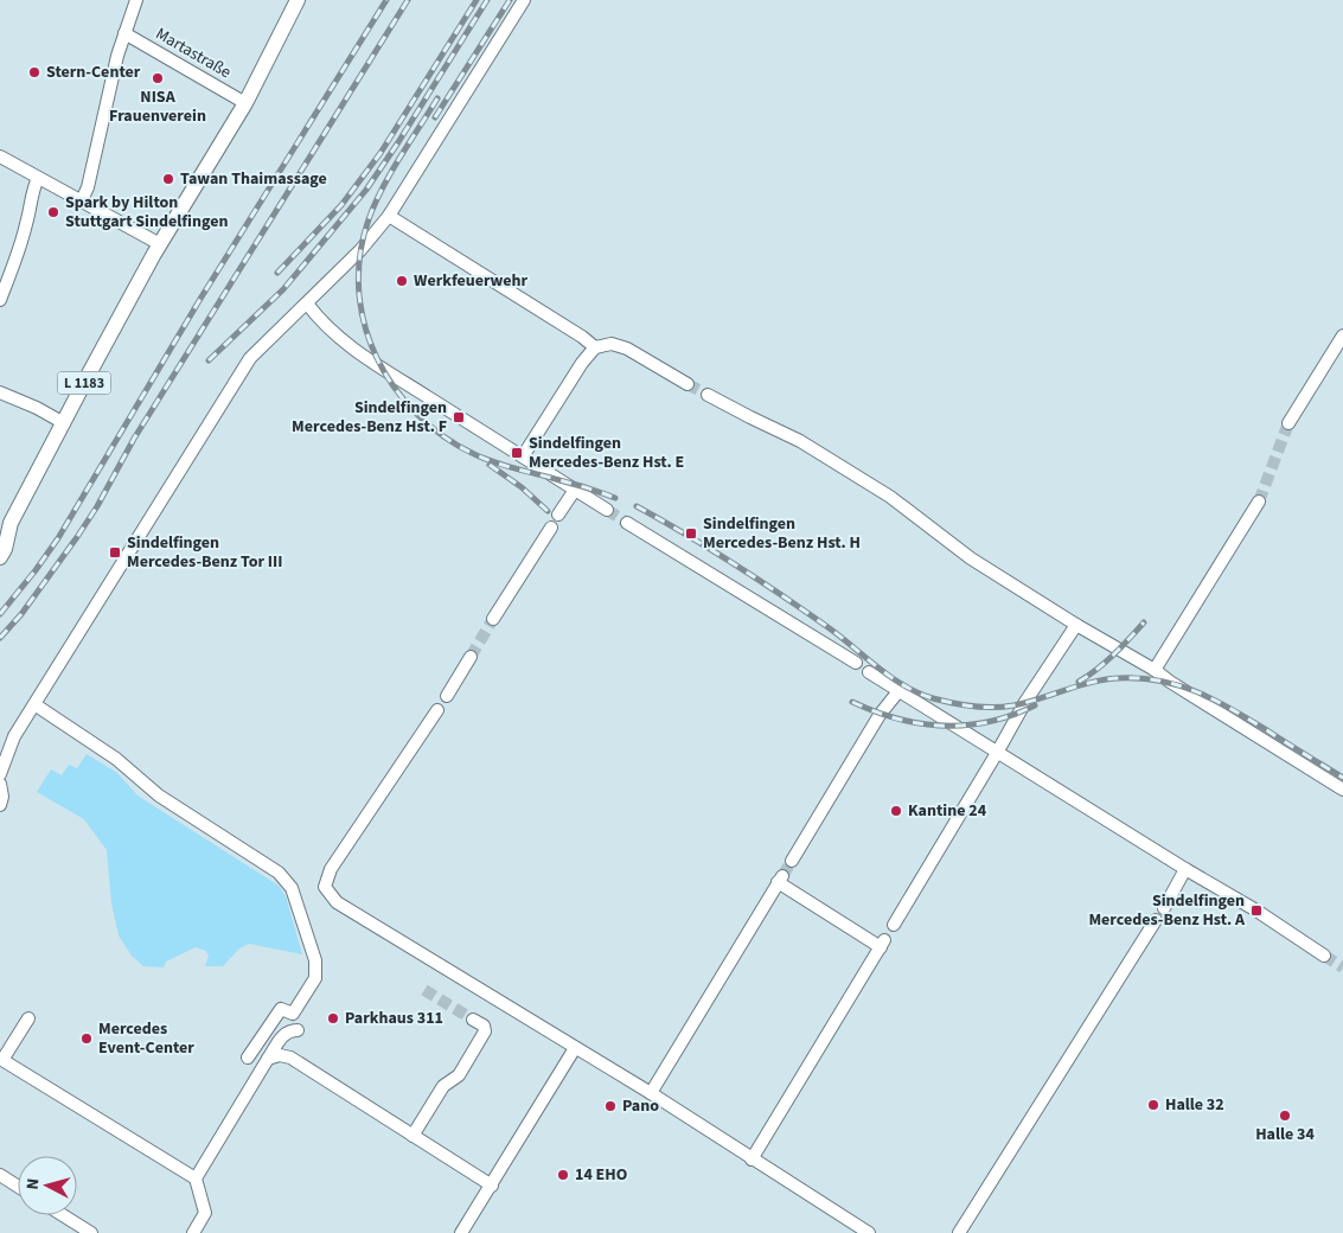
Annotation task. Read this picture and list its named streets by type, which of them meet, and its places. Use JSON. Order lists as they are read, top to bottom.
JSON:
{
  "streets": {
    "main road": ["L 1183"],
    "street": ["Martastraße"]
  },
  "crossings": [
    ["Martastraße", "L 1183"]
  ],
  "places": {
    "other": [
      "Stern-Center",
      "NISA Frauenverein",
      "Tawan Thaimassage",
      "Spark by Hilton Stuttgart Sindelfingen",
      "Werkfeuerwehr",
      "Kantine 24",
      "Parkhaus 311",
      "Mercedes Event-Center",
      "Halle 32",
      "Pano",
      "Halle 34",
      "14 EHO"
    ],
    "transit": [
      "Sindelfingen Mercedes-Benz Hst. F",
      "Sindelfingen Mercedes-Benz Hst. E",
      "Sindelfingen Mercedes-Benz Hst. H",
      "Sindelfingen Mercedes-Benz Tor III",
      "Sindelfingen Mercedes-Benz Hst. A"
    ]
  },
  "north": "left"
}
